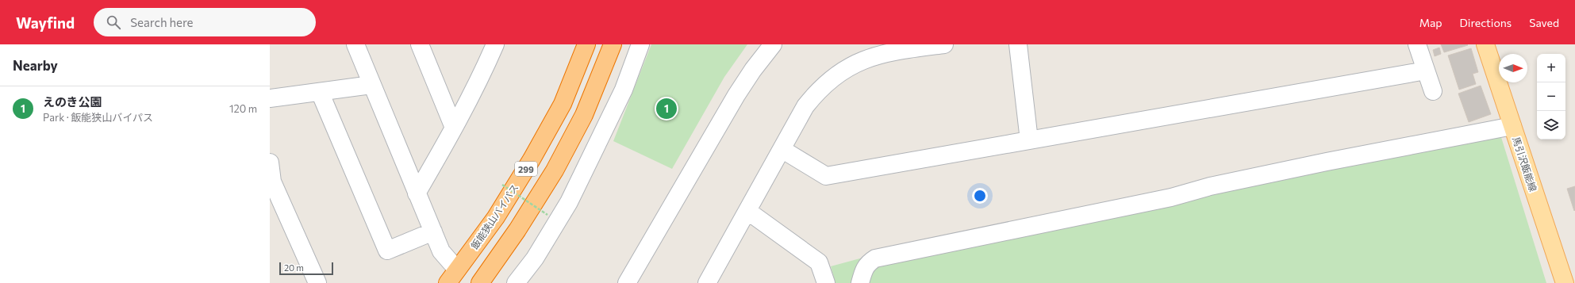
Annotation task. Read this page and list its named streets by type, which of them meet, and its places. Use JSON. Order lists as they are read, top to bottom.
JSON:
{
  "streets": {
    "highway": ["299", "飯能狭山バイパス"],
    "main road": ["馬引沢飯能線"]
  },
  "scale_bar": "20 m",
  "north": "right",
  "page": {
    "header": "Wayfind",
    "search": "Search here",
    "nav": ["Map", "Directions", "Saved"],
    "heading": "Nearby",
    "map_buttons": ["+", "−"],
    "list": [
      {
        "mark": "1",
        "name": "えのき公園",
        "note": "Park · 飯能狭山バイパス",
        "value": "120 m"
      }
    ],
    "pins": "1",
    "scale": "20 m"
  }
}
